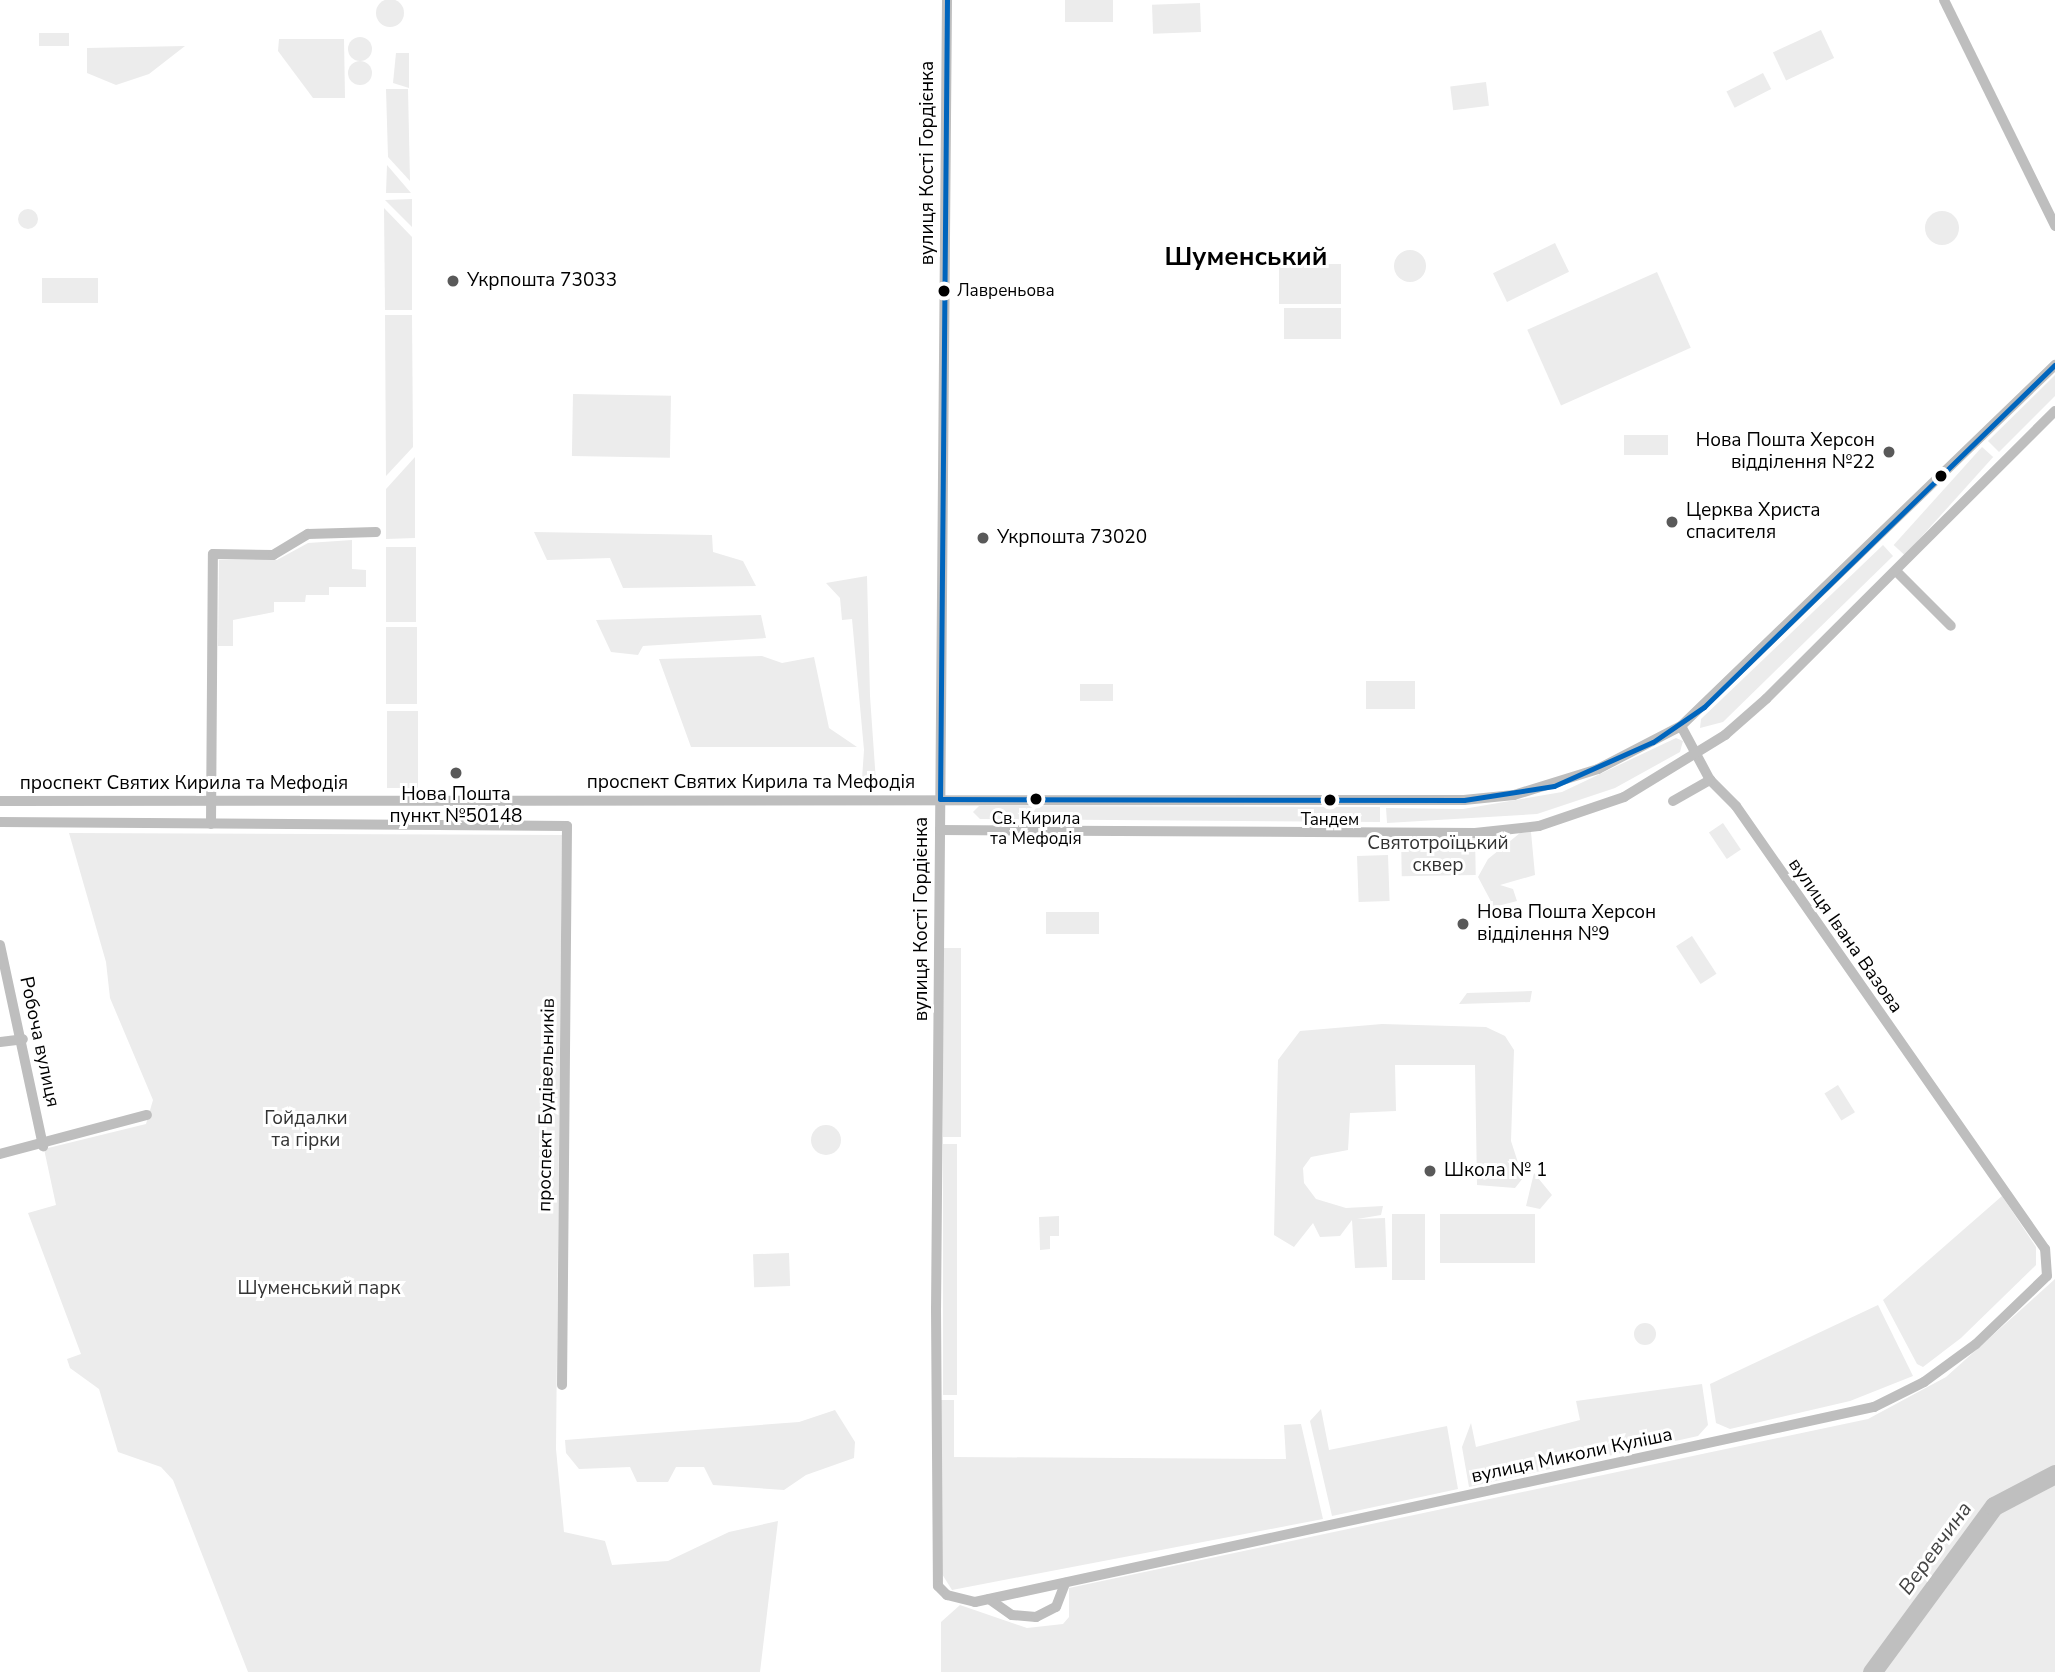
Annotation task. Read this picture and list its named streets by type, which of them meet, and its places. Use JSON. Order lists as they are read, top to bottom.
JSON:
{
  "streets": {
    "street": [
      "вулиця Кості Гордієнка",
      "проспект Святих Кирила та Мефодія",
      "вулиця Івана Вазова",
      "Робоча вулиця",
      "проспект Будівельників",
      "вулиця Миколи Куліша"
    ]
  },
  "crossings": [
    ["вулиця Кості Гордієнка", "проспект Святих Кирила та Мефодія"],
    ["вулиця Кості Гордієнка", "вулиця Миколи Куліша"],
    ["проспект Святих Кирила та Мефодія", "вулиця Івана Вазова"],
    ["вулиця Івана Вазова", "вулиця Миколи Куліша"]
  ],
  "districts": ["Шуменський"],
  "water": ["Веревчина"],
  "parks": ["Святотроїцький сквер", "Гойдалки та гірки", "Шуменський парк"],
  "places": [
    "Укрпошта 73033",
    "Лавреньова",
    "Нова Пошта Херсон відділення №22",
    "Церква Христа спасителя",
    "Укрпошта 73020",
    "Нова Пошта пункт №50148",
    "Св. Кирила та Мефодія",
    "Тандем",
    "Нова Пошта Херсон відділення №9",
    "Школа № 1"
  ]
}
